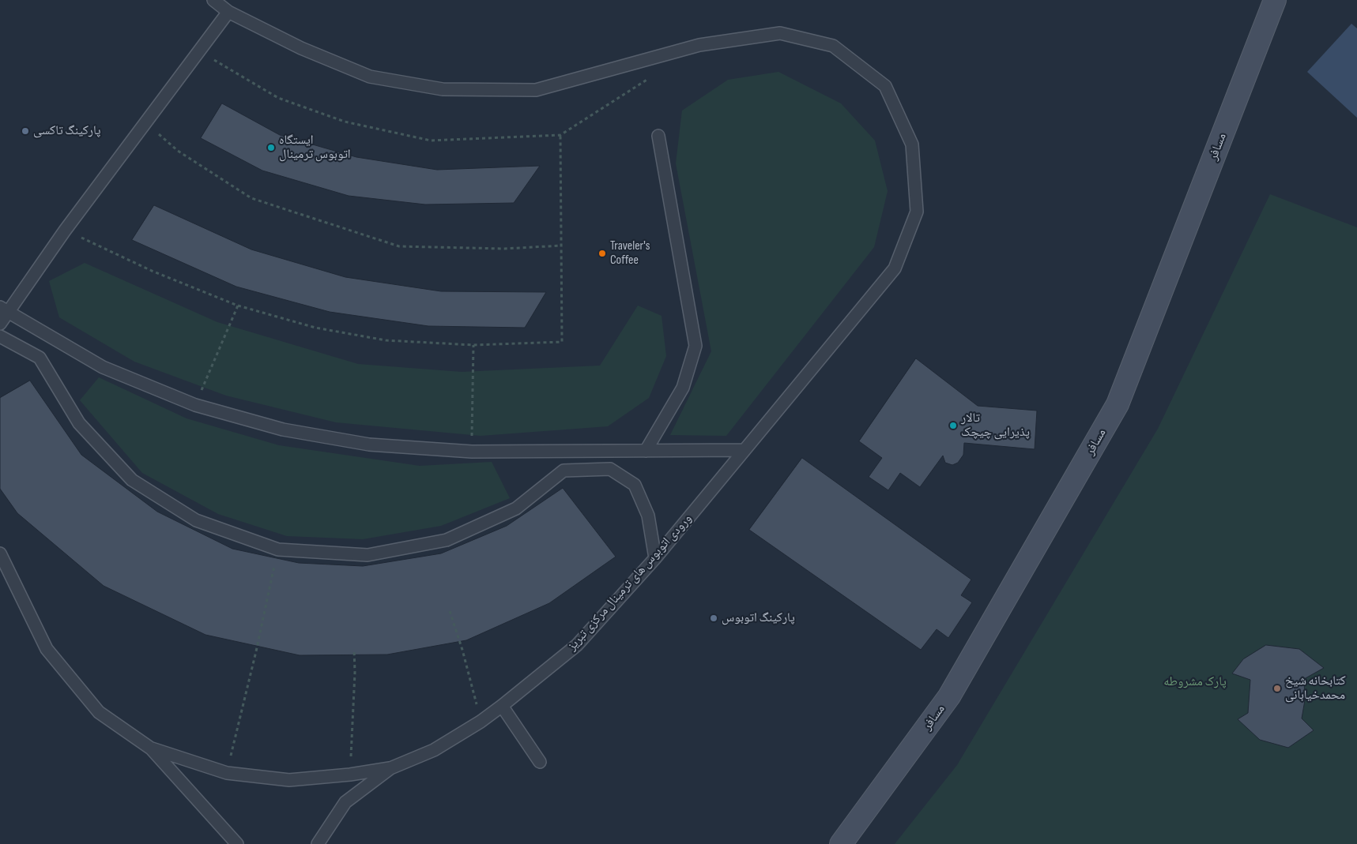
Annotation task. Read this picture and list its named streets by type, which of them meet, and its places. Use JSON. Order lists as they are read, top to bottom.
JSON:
{
  "streets": {
    "main road": ["مسافر"],
    "lane": ["ورودی اتوبوس های ترمینال مرکزی تبریز"]
  },
  "parks": ["پارک مشروطه"],
  "places": [
    "پارکینگ تاکسی",
    "ایستگاه اتوبوس ترمینال",
    "Traveler's Coffee",
    "تالار پذیرایی چیچک",
    "پارکینگ اتوبوس",
    "کتابخانه شیخ محمدخیابانی"
  ]
}
